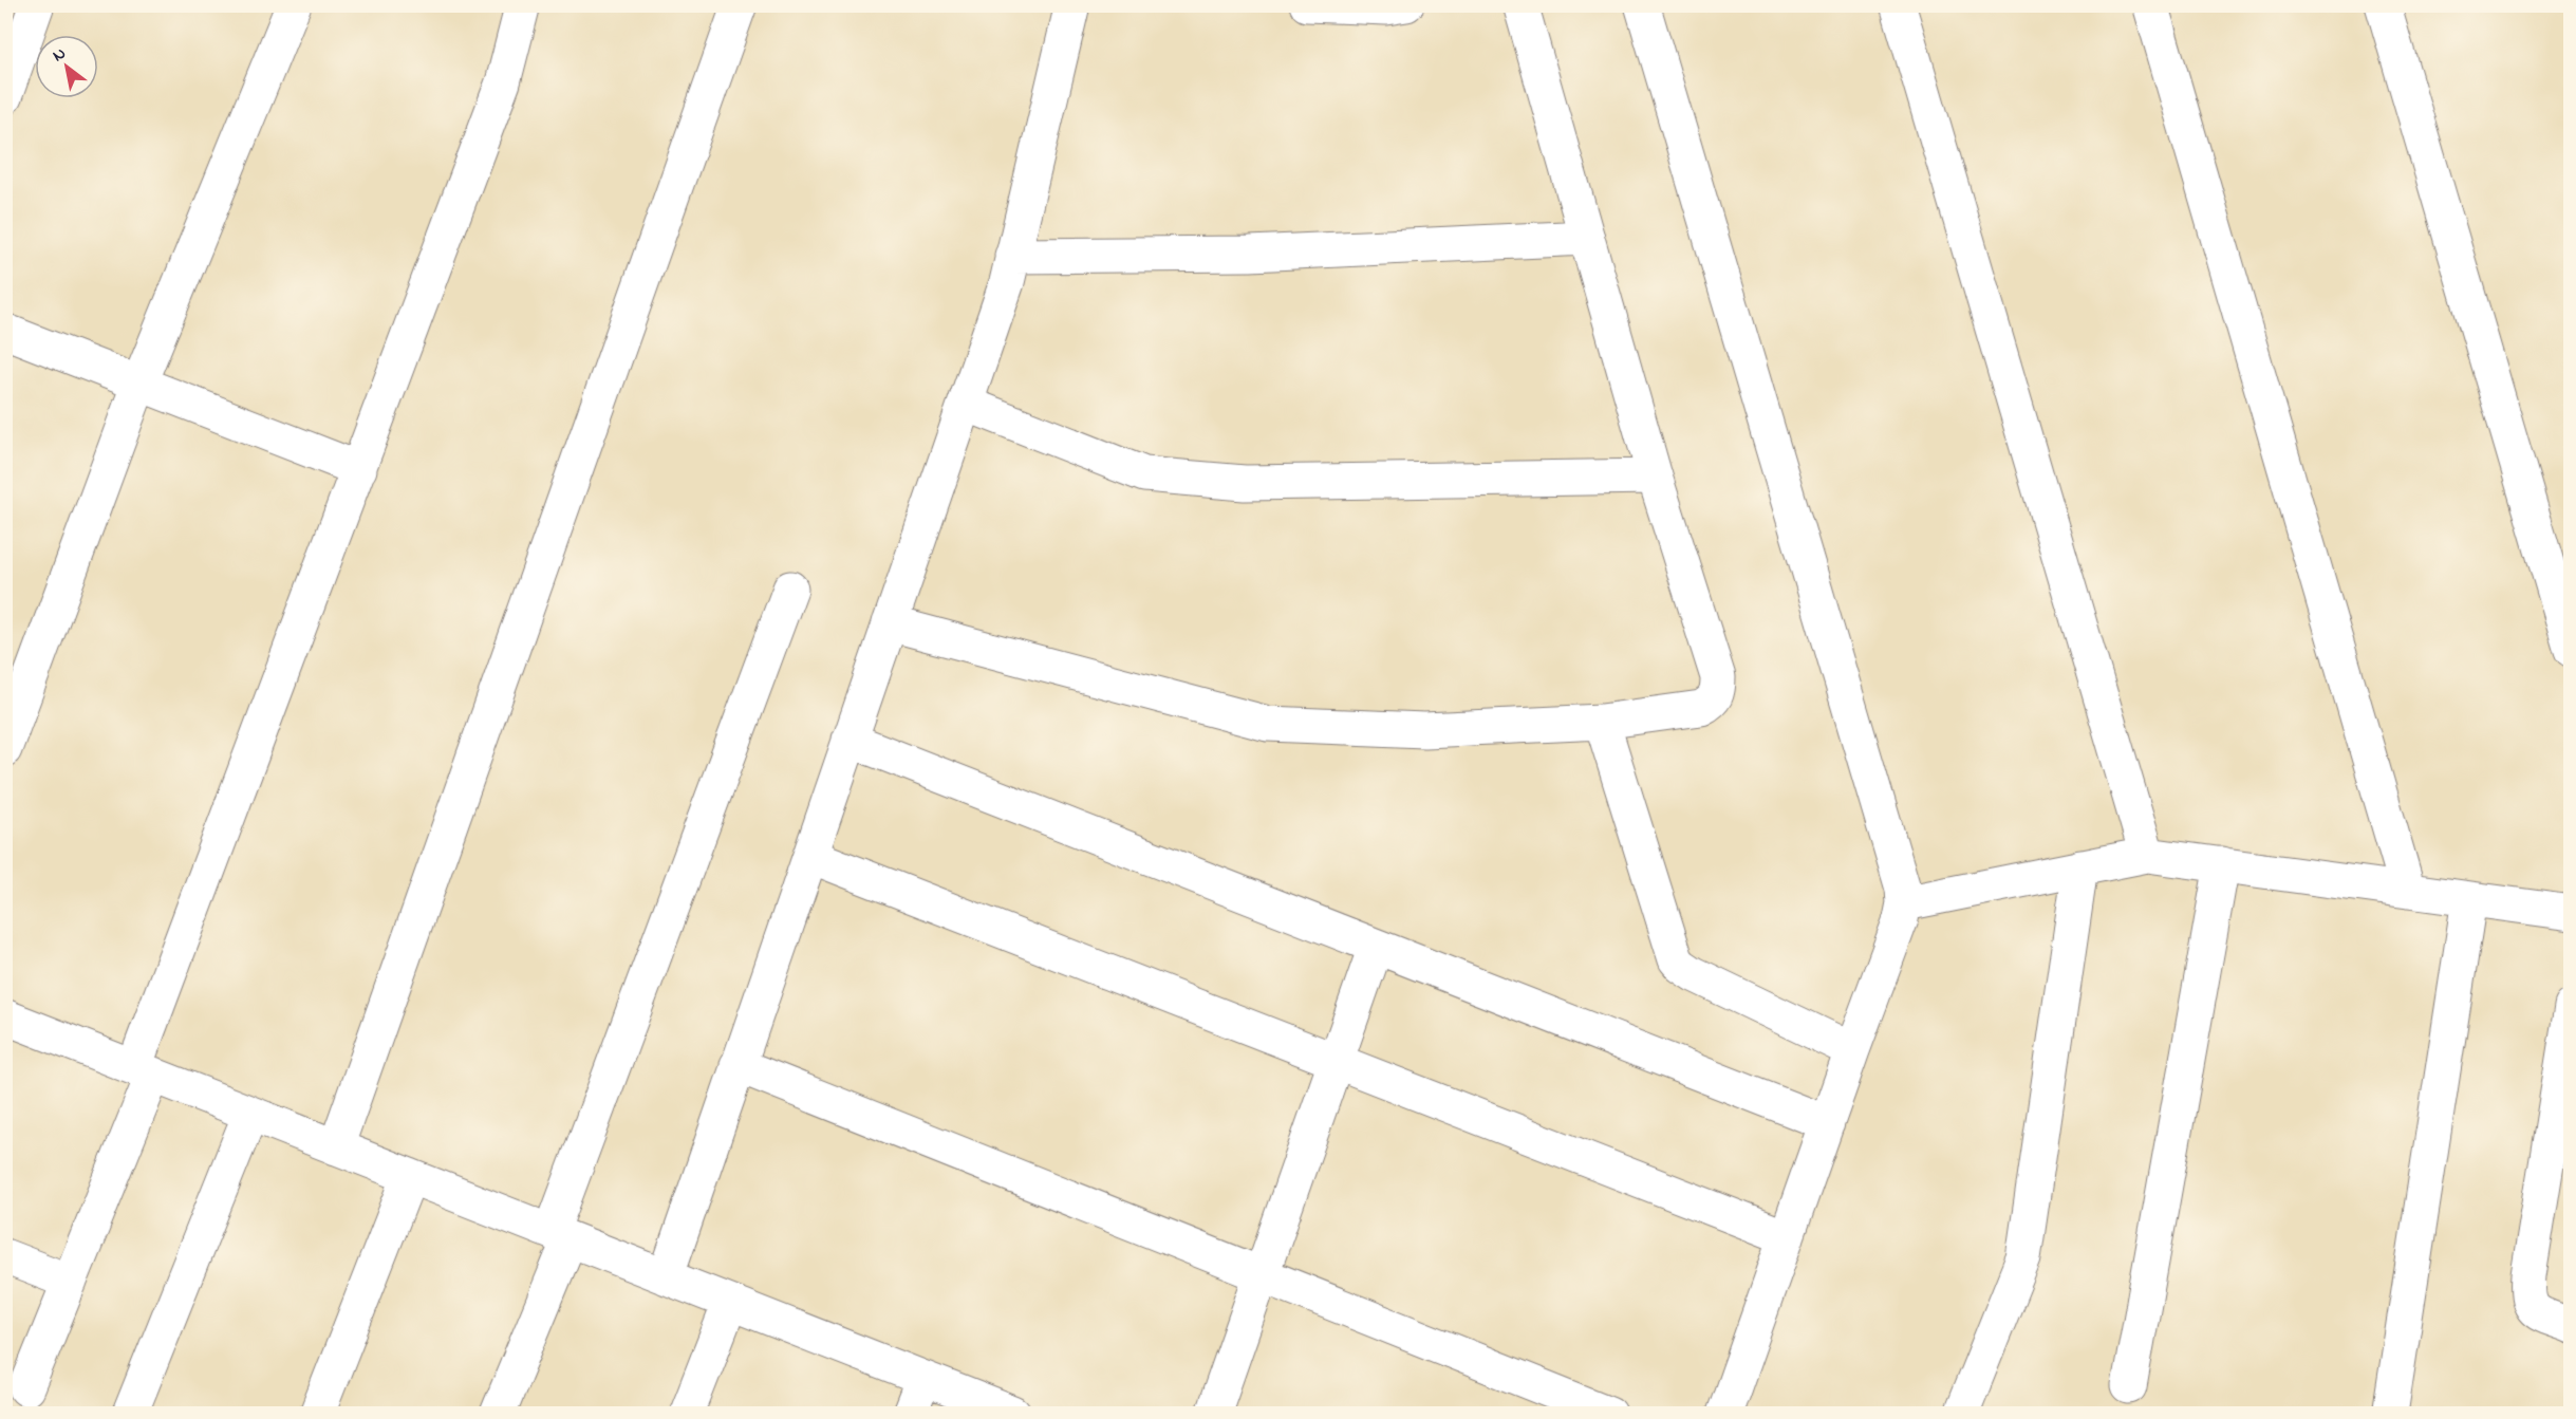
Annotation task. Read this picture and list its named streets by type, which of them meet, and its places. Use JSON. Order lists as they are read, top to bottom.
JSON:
{
  "north": "top left"
}
